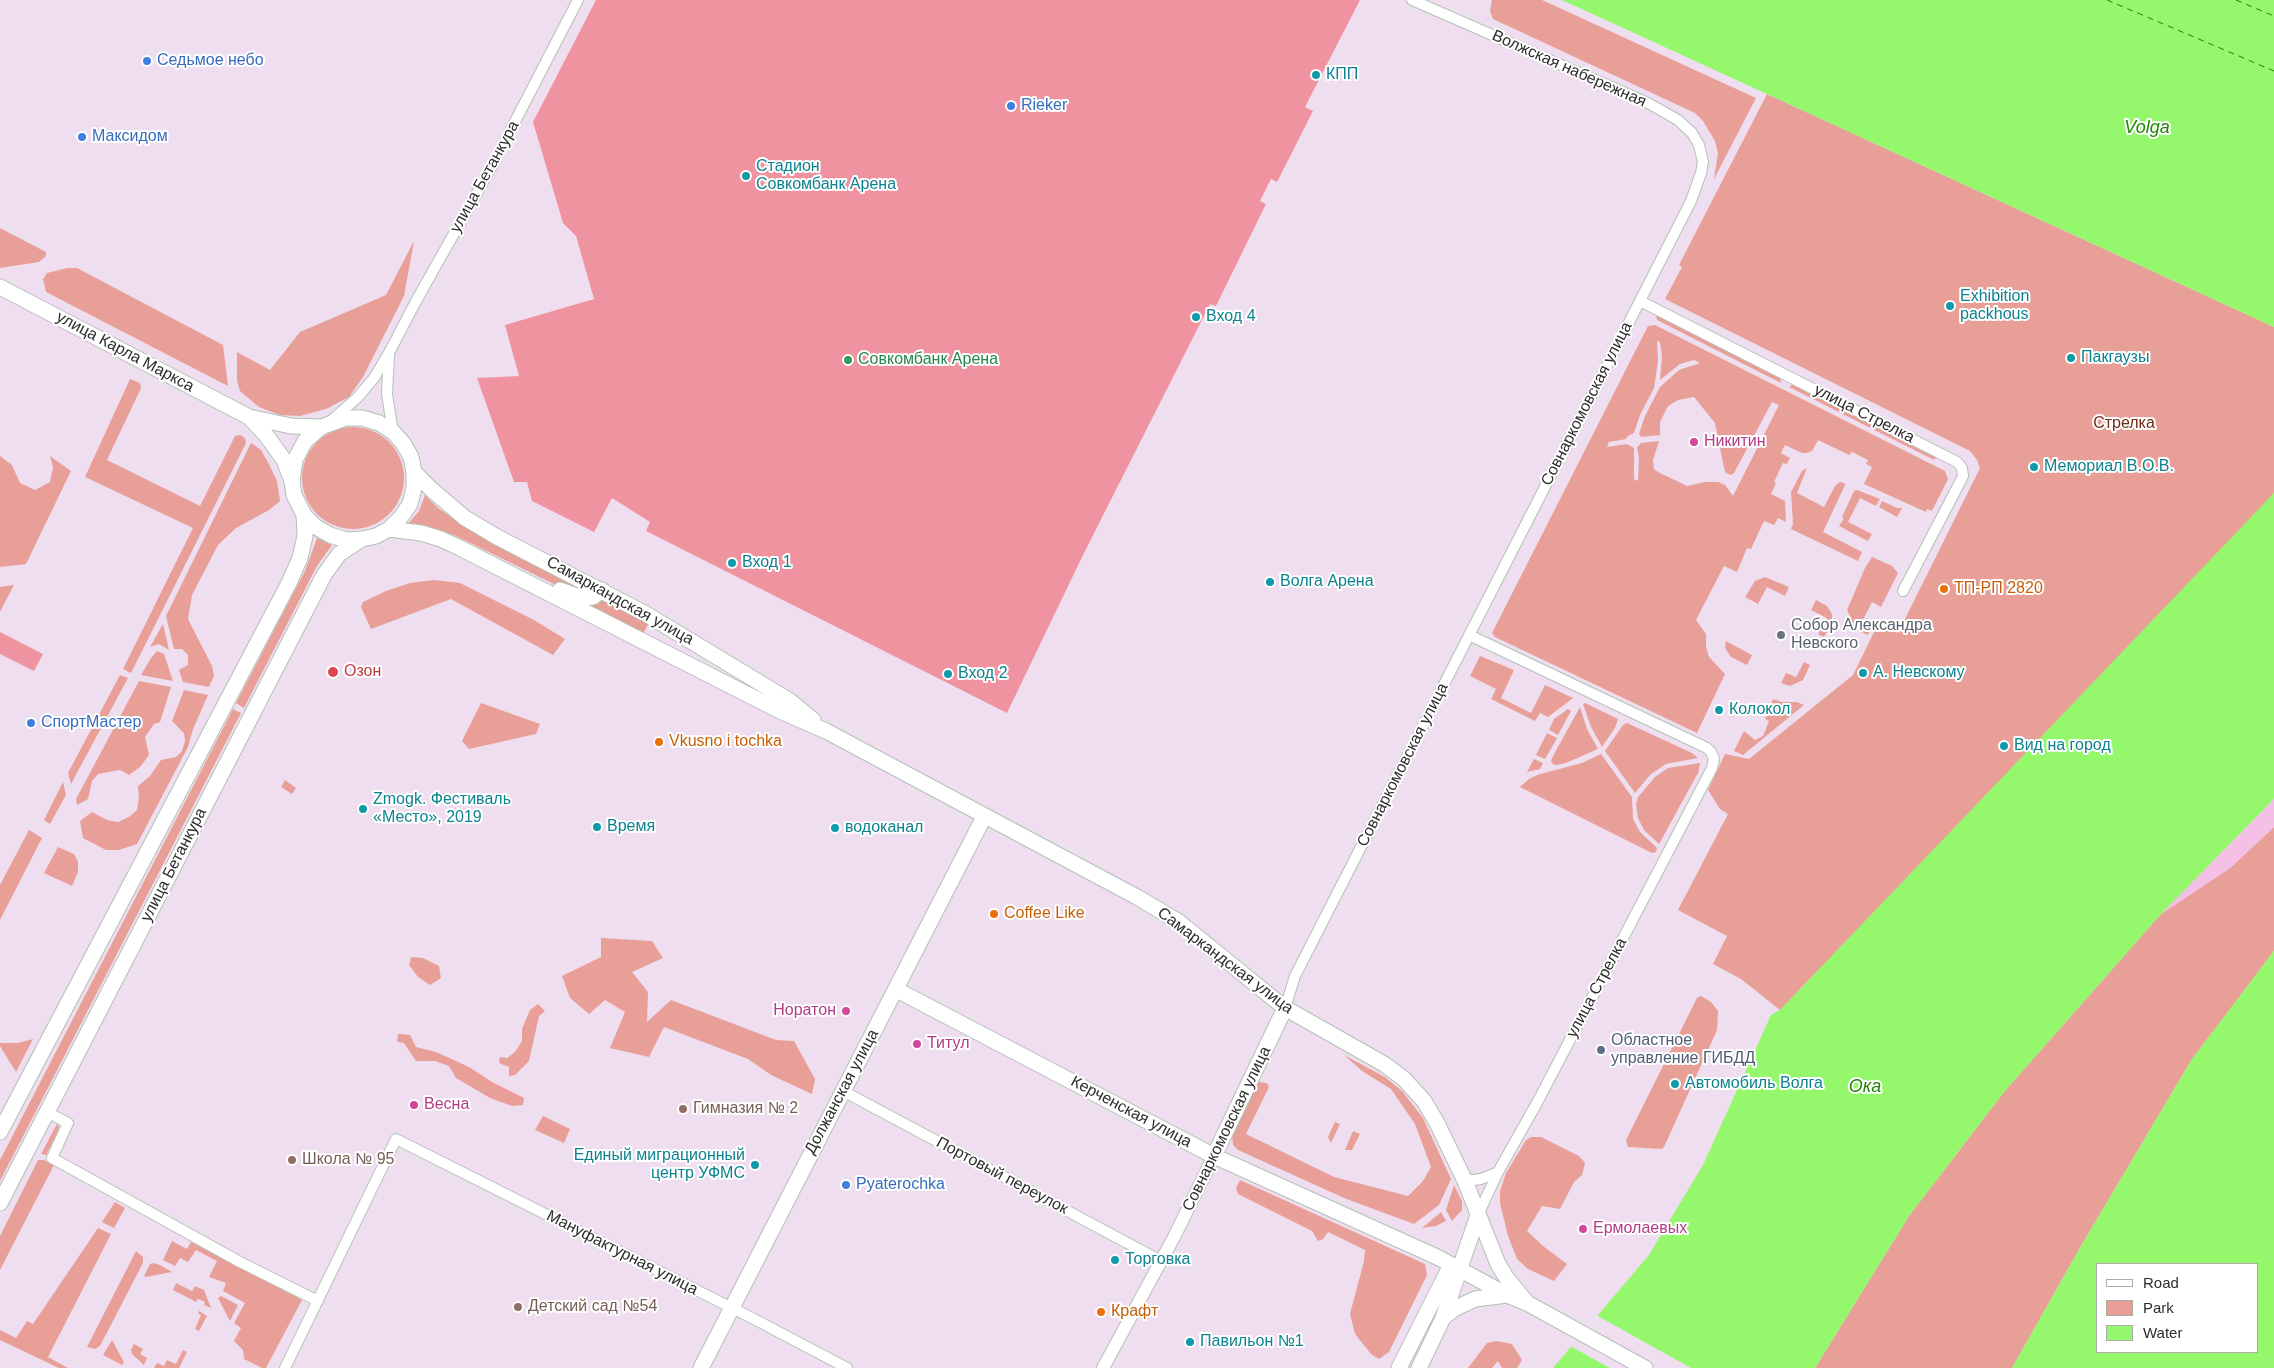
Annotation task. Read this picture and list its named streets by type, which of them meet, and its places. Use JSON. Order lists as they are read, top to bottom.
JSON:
{
  "streets": {
    "main road": [
      "улица Бетанкура",
      "улица Карла Маркса",
      "Совнаркомовская улица",
      "Самаркандская улица",
      "Должанская улица",
      "Керченская улица"
    ],
    "street": [
      "Волжская набережная",
      "улица Стрелка",
      "Портовый переулок",
      "Мануфактурная улица"
    ]
  },
  "crossings": [
    ["Волжская набережная", "Совнаркомовская улица"],
    ["улица Бетанкура", "Самаркандская улица"],
    ["Совнаркомовская улица", "улица Стрелка"],
    ["Совнаркомовская улица", "Самаркандская улица"],
    ["Совнаркомовская улица", "Керченская улица"],
    ["Совнаркомовская улица", "Портовый переулок"],
    ["улица Стрелка", "Самаркандская улица"],
    ["Самаркандская улица", "Должанская улица"],
    ["Самаркандская улица", "Керченская улица"],
    ["Должанская улица", "Керченская улица"],
    ["Должанская улица", "Портовый переулок"],
    ["Должанская улица", "Мануфактурная улица"]
  ],
  "water": ["Volga", "Ока"],
  "parks": ["Стрелка"],
  "places": [
    "Седьмое небо",
    "КПП",
    "Rieker",
    "Максидом",
    "Стадион Совкомбанк Арена",
    "Exhibition packhous",
    "Вход 4",
    "Пакгаузы",
    "Совкомбанк Арена",
    "Никитин",
    "Мемориал В.О.В.",
    "Вход 1",
    "Волга Арена",
    "ТП-РП 2820",
    "Собор Александра Невского",
    "Озон",
    "А. Невскому",
    "Вход 2",
    "Колокол",
    "СпортМастер",
    "Vkusno i tochka",
    "Вид на город",
    "Zmogk. Фестиваль «Место», 2019",
    "Время",
    "водоканал",
    "Coffee Like",
    "Норатон",
    "Титул",
    "Областное управление ГИБДД",
    "Автомобиль Волга",
    "Весна",
    "Гимназия № 2",
    "Школа № 95",
    "Единый миграционный центр УФМС",
    "Pyaterochka",
    "Ермолаевых",
    "Торговка",
    "Детский сад №54",
    "Крафт",
    "Павильон №1"
  ],
  "legend": ["Road", "Park", "Water"]
}
